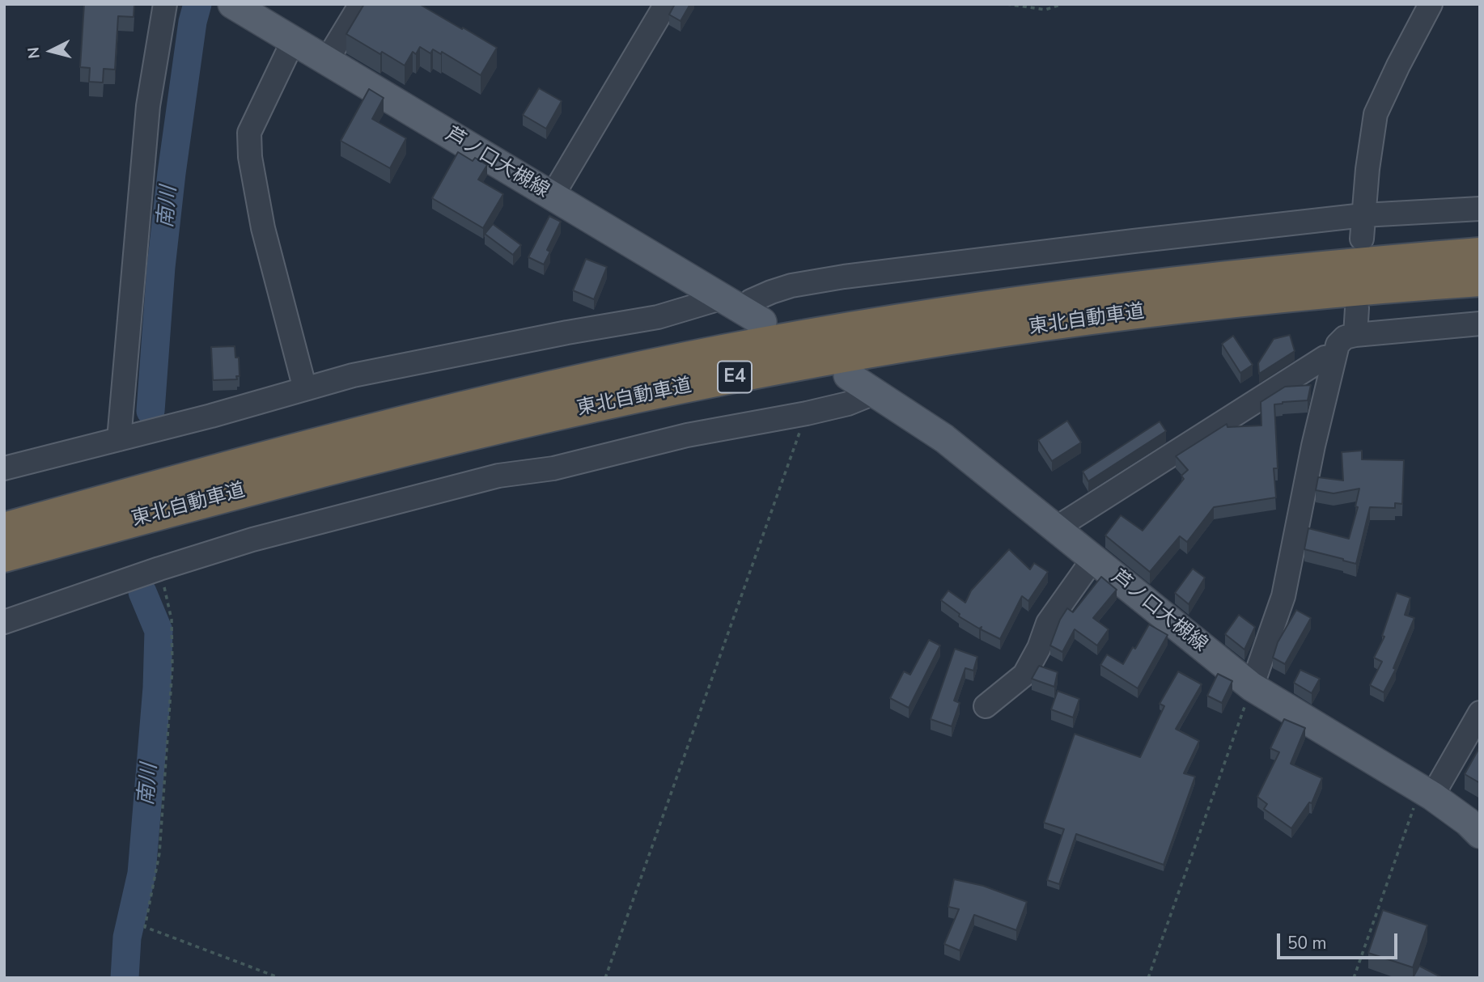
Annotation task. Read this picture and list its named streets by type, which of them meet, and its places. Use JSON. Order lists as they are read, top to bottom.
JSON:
{
  "streets": {
    "highway": ["東北自動車道", "E4"],
    "main road": ["芦ノ口大槻線"]
  },
  "water": ["南川"],
  "scale_bar": "50 m",
  "north": "left"
}
